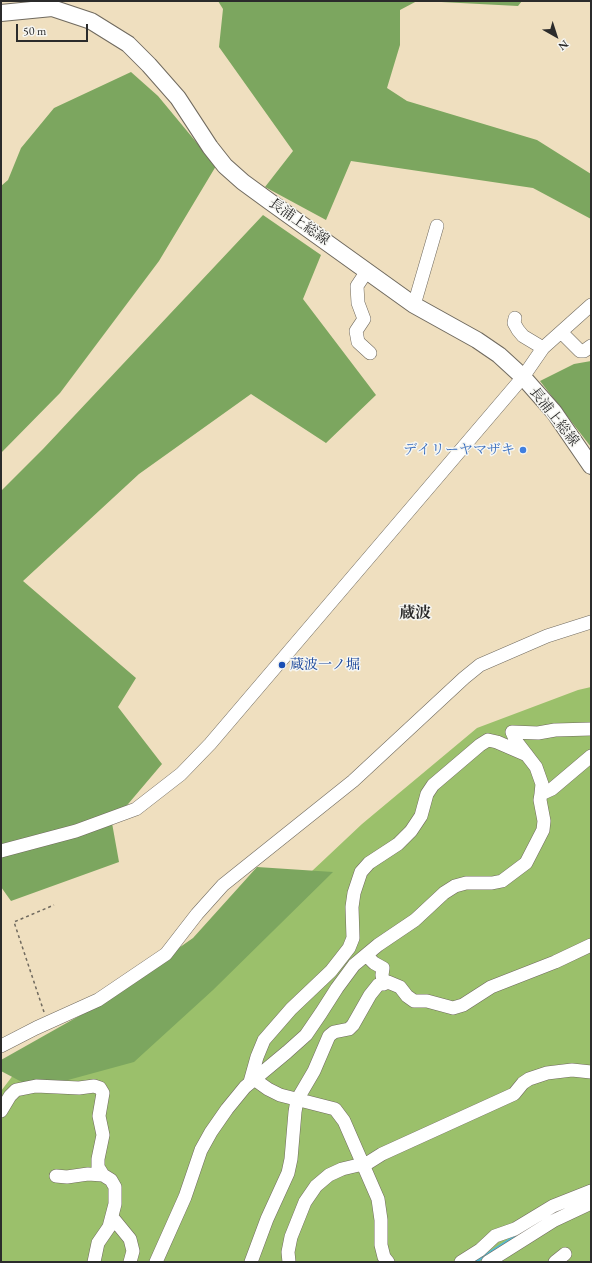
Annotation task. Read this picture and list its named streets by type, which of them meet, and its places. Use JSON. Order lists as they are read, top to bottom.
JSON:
{
  "streets": {
    "main road": ["長浦上総線"]
  },
  "districts": ["蔵波"],
  "places": ["デイリーヤマザキ", "蔵波一ノ堀"],
  "scale_bar": "50 m",
  "north": "bottom right"
}
